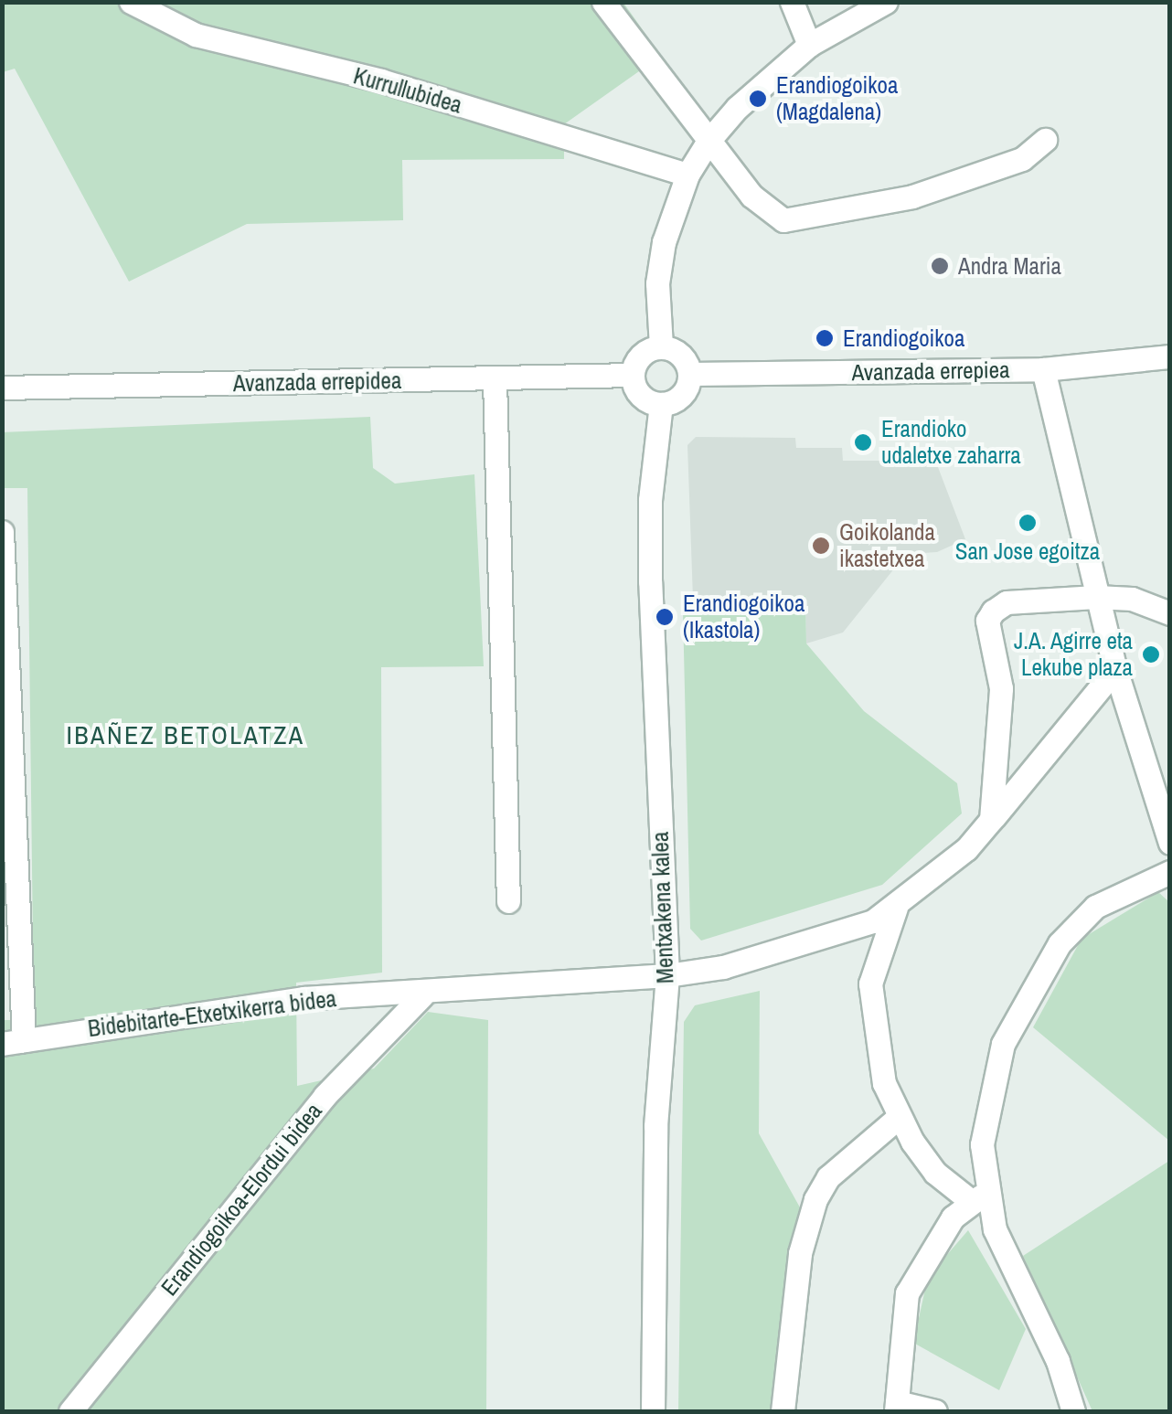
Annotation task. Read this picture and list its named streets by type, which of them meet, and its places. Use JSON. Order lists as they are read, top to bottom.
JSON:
{
  "streets": {
    "street": [
      "Kurrullubidea",
      "Avanzada errepiea",
      "Avanzada errepidea",
      "Mentxakena kalea",
      "Bidebitarte-Etxetxikerra bidea",
      "Erandiogoikoa-Elordui bidea"
    ]
  },
  "crossings": [
    ["Avanzada errepiea", "Avanzada errepidea"],
    ["Avanzada errepiea", "Mentxakena kalea"],
    ["Avanzada errepidea", "Mentxakena kalea"],
    ["Mentxakena kalea", "Bidebitarte-Etxetxikerra bidea"],
    ["Bidebitarte-Etxetxikerra bidea", "Erandiogoikoa-Elordui bidea"]
  ],
  "districts": ["IBAÑEZ BETOLATZA"],
  "places": [
    "Erandiogoikoa (Magdalena)",
    "Andra Maria",
    "Erandiogoikoa",
    "Erandioko udaletxe zaharra",
    "San Jose egoitza",
    "Goikolanda ikastetxea",
    "Erandiogoikoa (Ikastola)",
    "J.A. Agirre eta Lekube plaza"
  ]
}
